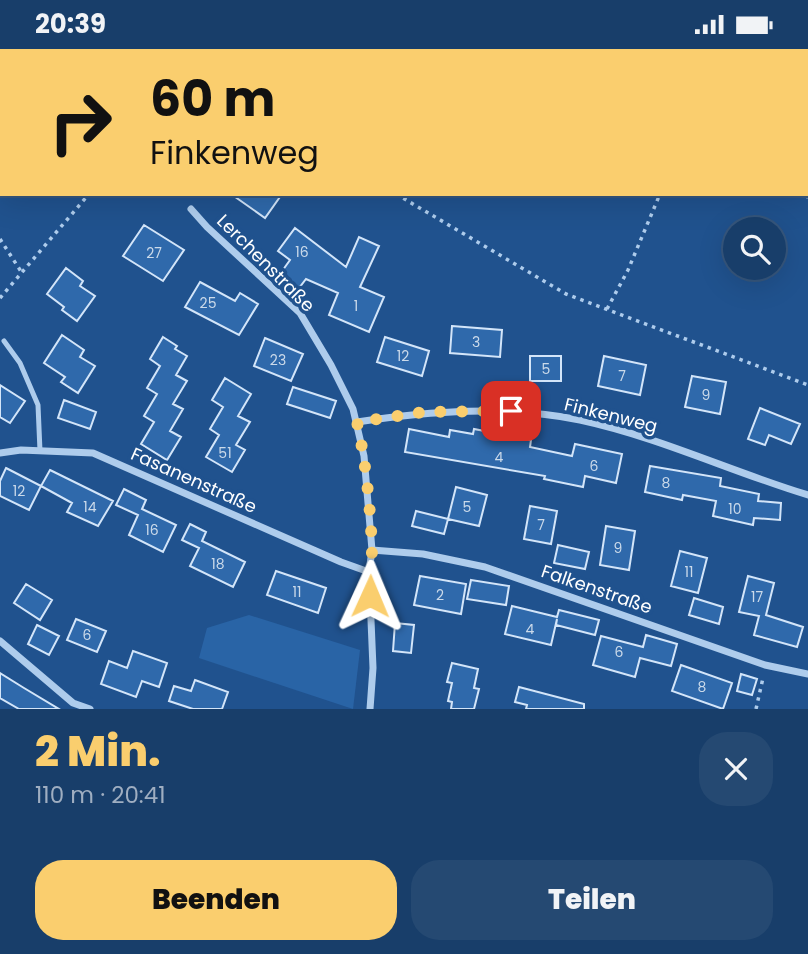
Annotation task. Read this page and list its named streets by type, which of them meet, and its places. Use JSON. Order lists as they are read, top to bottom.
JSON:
{
  "streets": {
    "street": [
      "Lerchenstraße",
      "Finkenweg",
      "Fasanenstraße",
      "Falkenstraße"
    ]
  },
  "crossings": [
    ["Lerchenstraße", "Finkenweg"],
    ["Lerchenstraße", "Fasanenstraße"],
    ["Lerchenstraße", "Falkenstraße"]
  ],
  "house_numbers": [
    "16",
    "27",
    "25",
    "1",
    "3",
    "12",
    "23",
    "5",
    "7",
    "9",
    "51",
    "4",
    "6",
    "8",
    "12",
    "14",
    "5",
    "10",
    "7",
    "16",
    "9",
    "18",
    "11",
    "11",
    "2",
    "17",
    "4",
    "6",
    "6",
    "8"
  ],
  "page": {
    "status": "20:39",
    "turn": ["60 m", "Finkenweg"],
    "heading": ["2 Min.", "110 m · 20:41"],
    "buttons": ["Beenden", "Teilen"]
  }
}
